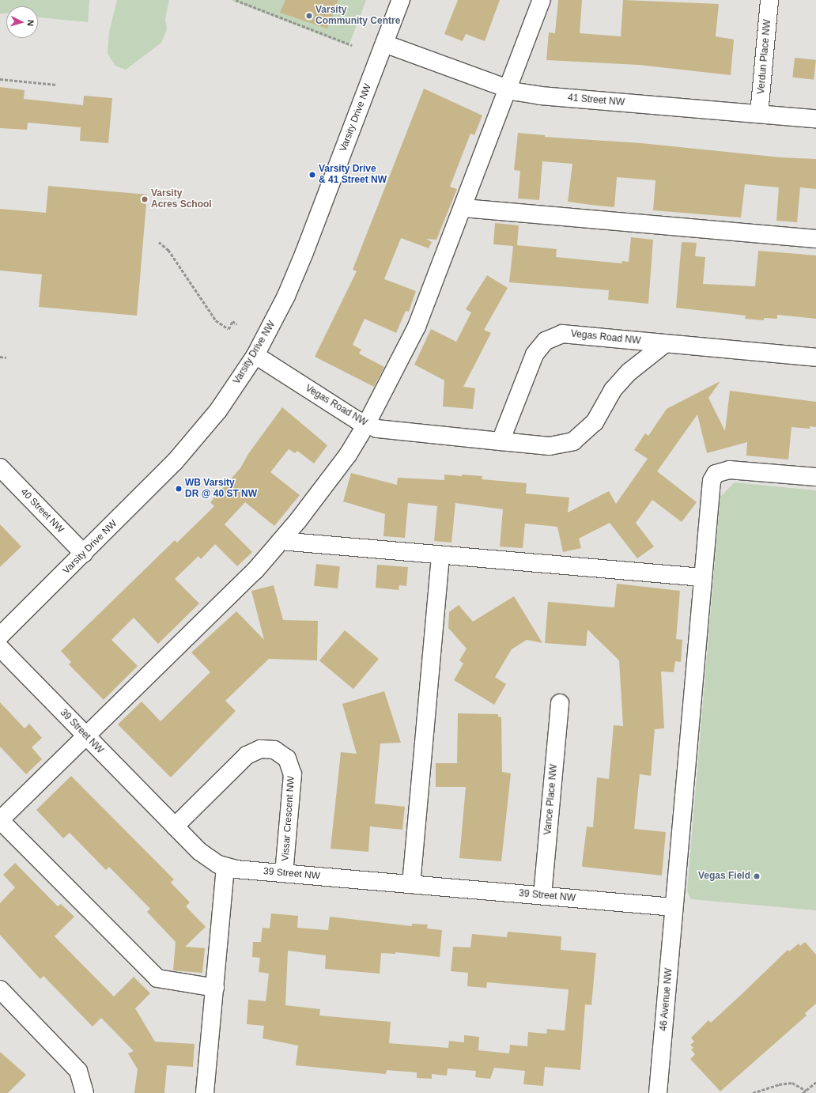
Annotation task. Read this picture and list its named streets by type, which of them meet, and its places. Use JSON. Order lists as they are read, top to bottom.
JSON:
{
  "streets": {
    "street": [
      "Verdun Place NW",
      "41 Street NW",
      "Varsity Drive NW",
      "Vegas Road NW",
      "40 Street NW",
      "39 Street NW",
      "Vance Place NW",
      "Vissar Crescent NW",
      "46 Avenue NW"
    ]
  },
  "crossings": [
    ["Verdun Place NW", "41 Street NW"],
    ["41 Street NW", "Varsity Drive NW"],
    ["Varsity Drive NW", "Vegas Road NW"],
    ["Varsity Drive NW", "40 Street NW"],
    ["39 Street NW", "Vance Place NW"],
    ["39 Street NW", "Vissar Crescent NW"],
    ["39 Street NW", "46 Avenue NW"]
  ],
  "places": [
    "Varsity Community Centre",
    "Varsity Drive & 41 Street NW",
    "Varsity Acres School",
    "WB Varsity DR @ 40 ST NW",
    "Vegas Field"
  ],
  "north": "right"
}
